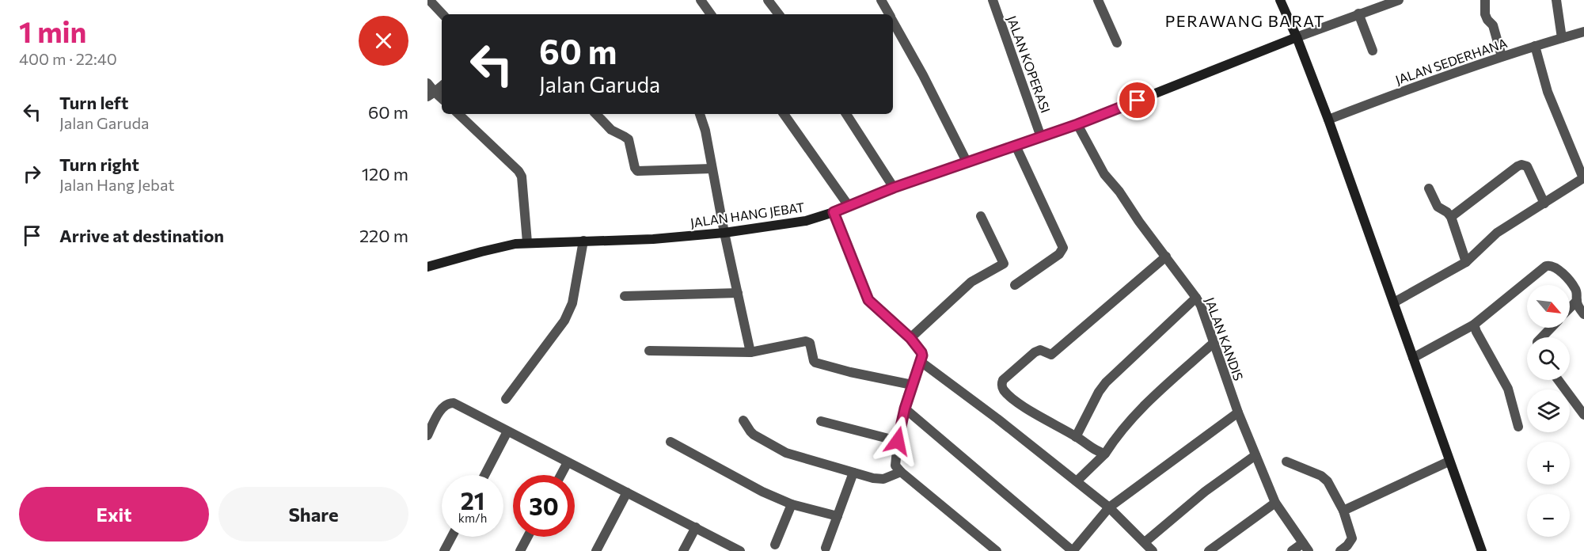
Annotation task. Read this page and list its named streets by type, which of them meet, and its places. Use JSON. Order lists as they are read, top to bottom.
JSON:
{
  "streets": {
    "street": [
      "JALAN SEDERHANA",
      "JALAN KOPERASI",
      "JALAN HANG JEBAT",
      "JALAN KANDIS"
    ]
  },
  "crossings": [
    ["JALAN KOPERASI", "JALAN HANG JEBAT"],
    ["JALAN HANG JEBAT", "JALAN KANDIS"]
  ],
  "districts": ["PERAWANG BARAT"],
  "north": "bottom right",
  "page": {
    "heading": ["1 min", "400 m · 22:40"],
    "turn": ["60 m", "Jalan Garuda"],
    "list": [
      {
        "name": "Turn left",
        "note": "Jalan Garuda",
        "value": "60 m"
      },
      {
        "name": "Turn right",
        "note": "Jalan Hang Jebat",
        "value": "120 m"
      },
      {
        "name": "Arrive at destination",
        "value": "220 m"
      }
    ],
    "map_buttons": ["+", "−"],
    "speed": "21 km/h",
    "limit": "30",
    "buttons": ["Exit", "Share"]
  }
}
